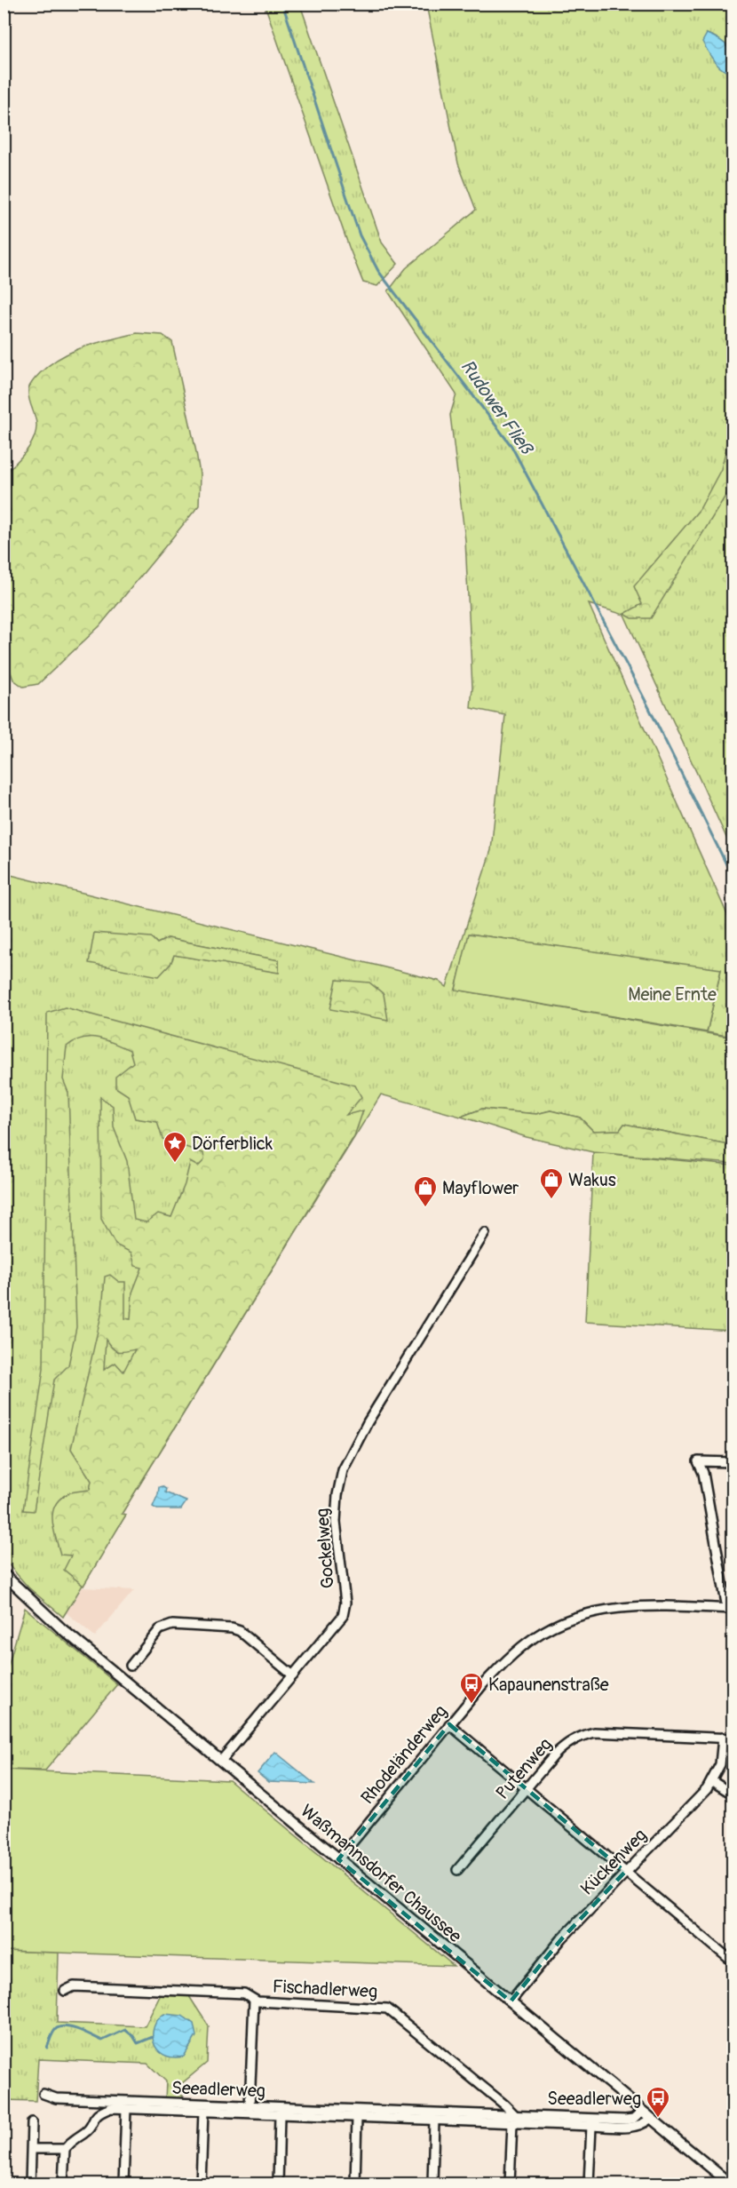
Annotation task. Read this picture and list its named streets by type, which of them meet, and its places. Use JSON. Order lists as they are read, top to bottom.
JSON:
{
  "streets": {
    "street": [
      "Gockelweg",
      "Rhodeländerweg",
      "Putenweg",
      "Kückenweg",
      "Waßmannsdorfer Chaussee",
      "Fischadlerweg",
      "Seeadlerweg"
    ]
  },
  "crossings": [
    ["Gockelweg", "Waßmannsdorfer Chaussee"],
    ["Rhodeländerweg", "Waßmannsdorfer Chaussee"],
    ["Putenweg", "Kückenweg"],
    ["Kückenweg", "Waßmannsdorfer Chaussee"],
    ["Waßmannsdorfer Chaussee", "Seeadlerweg"],
    ["Fischadlerweg", "Seeadlerweg"]
  ],
  "water": ["Rudower Fließ"],
  "parks": ["Meine Ernte"],
  "places": {
    "place": ["Dörferblick"],
    "shop": ["Wakus", "Mayflower"],
    "bus stop": ["Kapaunenstraße", "Seeadlerweg"]
  }
}
